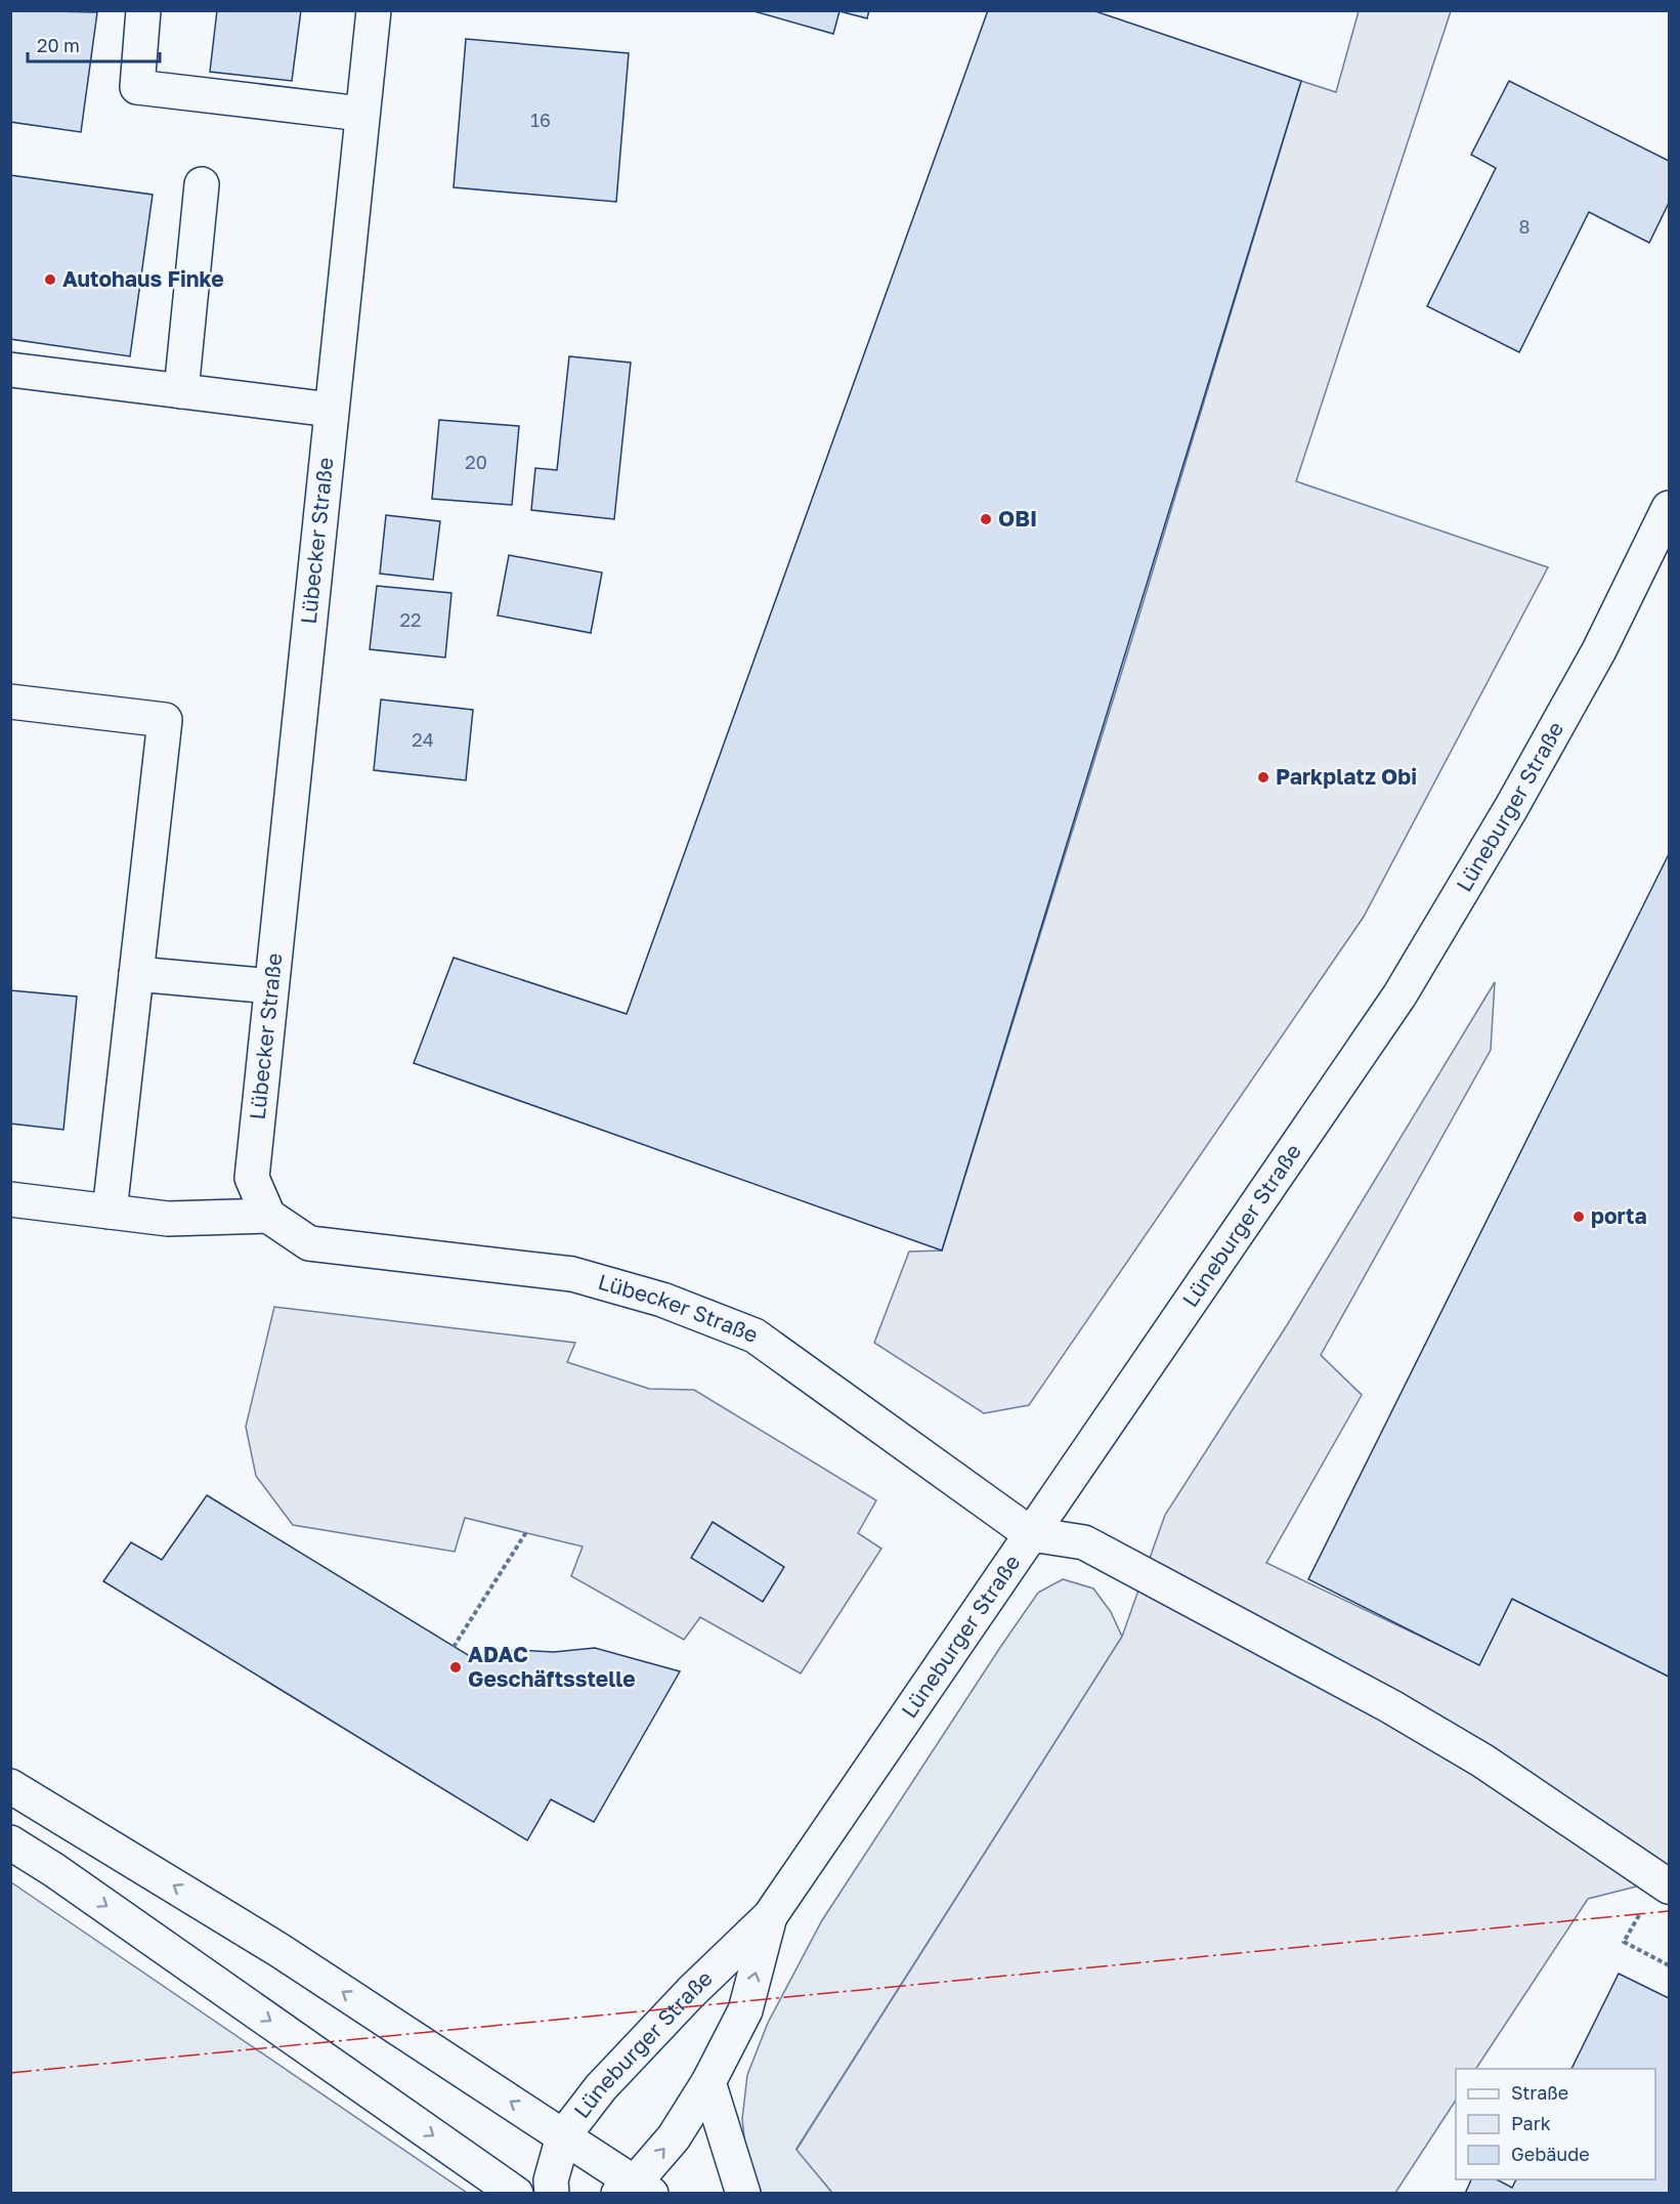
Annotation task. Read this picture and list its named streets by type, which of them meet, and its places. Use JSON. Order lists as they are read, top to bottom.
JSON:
{
  "streets": {
    "main road": ["Lübecker Straße", "Lüneburger Straße"]
  },
  "crossings": [
    ["Lübecker Straße", "Lüneburger Straße"]
  ],
  "places": [
    "Autohaus Finke",
    "OBI",
    "Parkplatz Obi",
    "porta",
    "ADAC Geschäftsstelle"
  ],
  "house_numbers": [
    "16",
    "8",
    "20",
    "22",
    "24"
  ],
  "legend": ["Straße", "Park", "Gebäude"],
  "scale_bar": "20 m"
}
